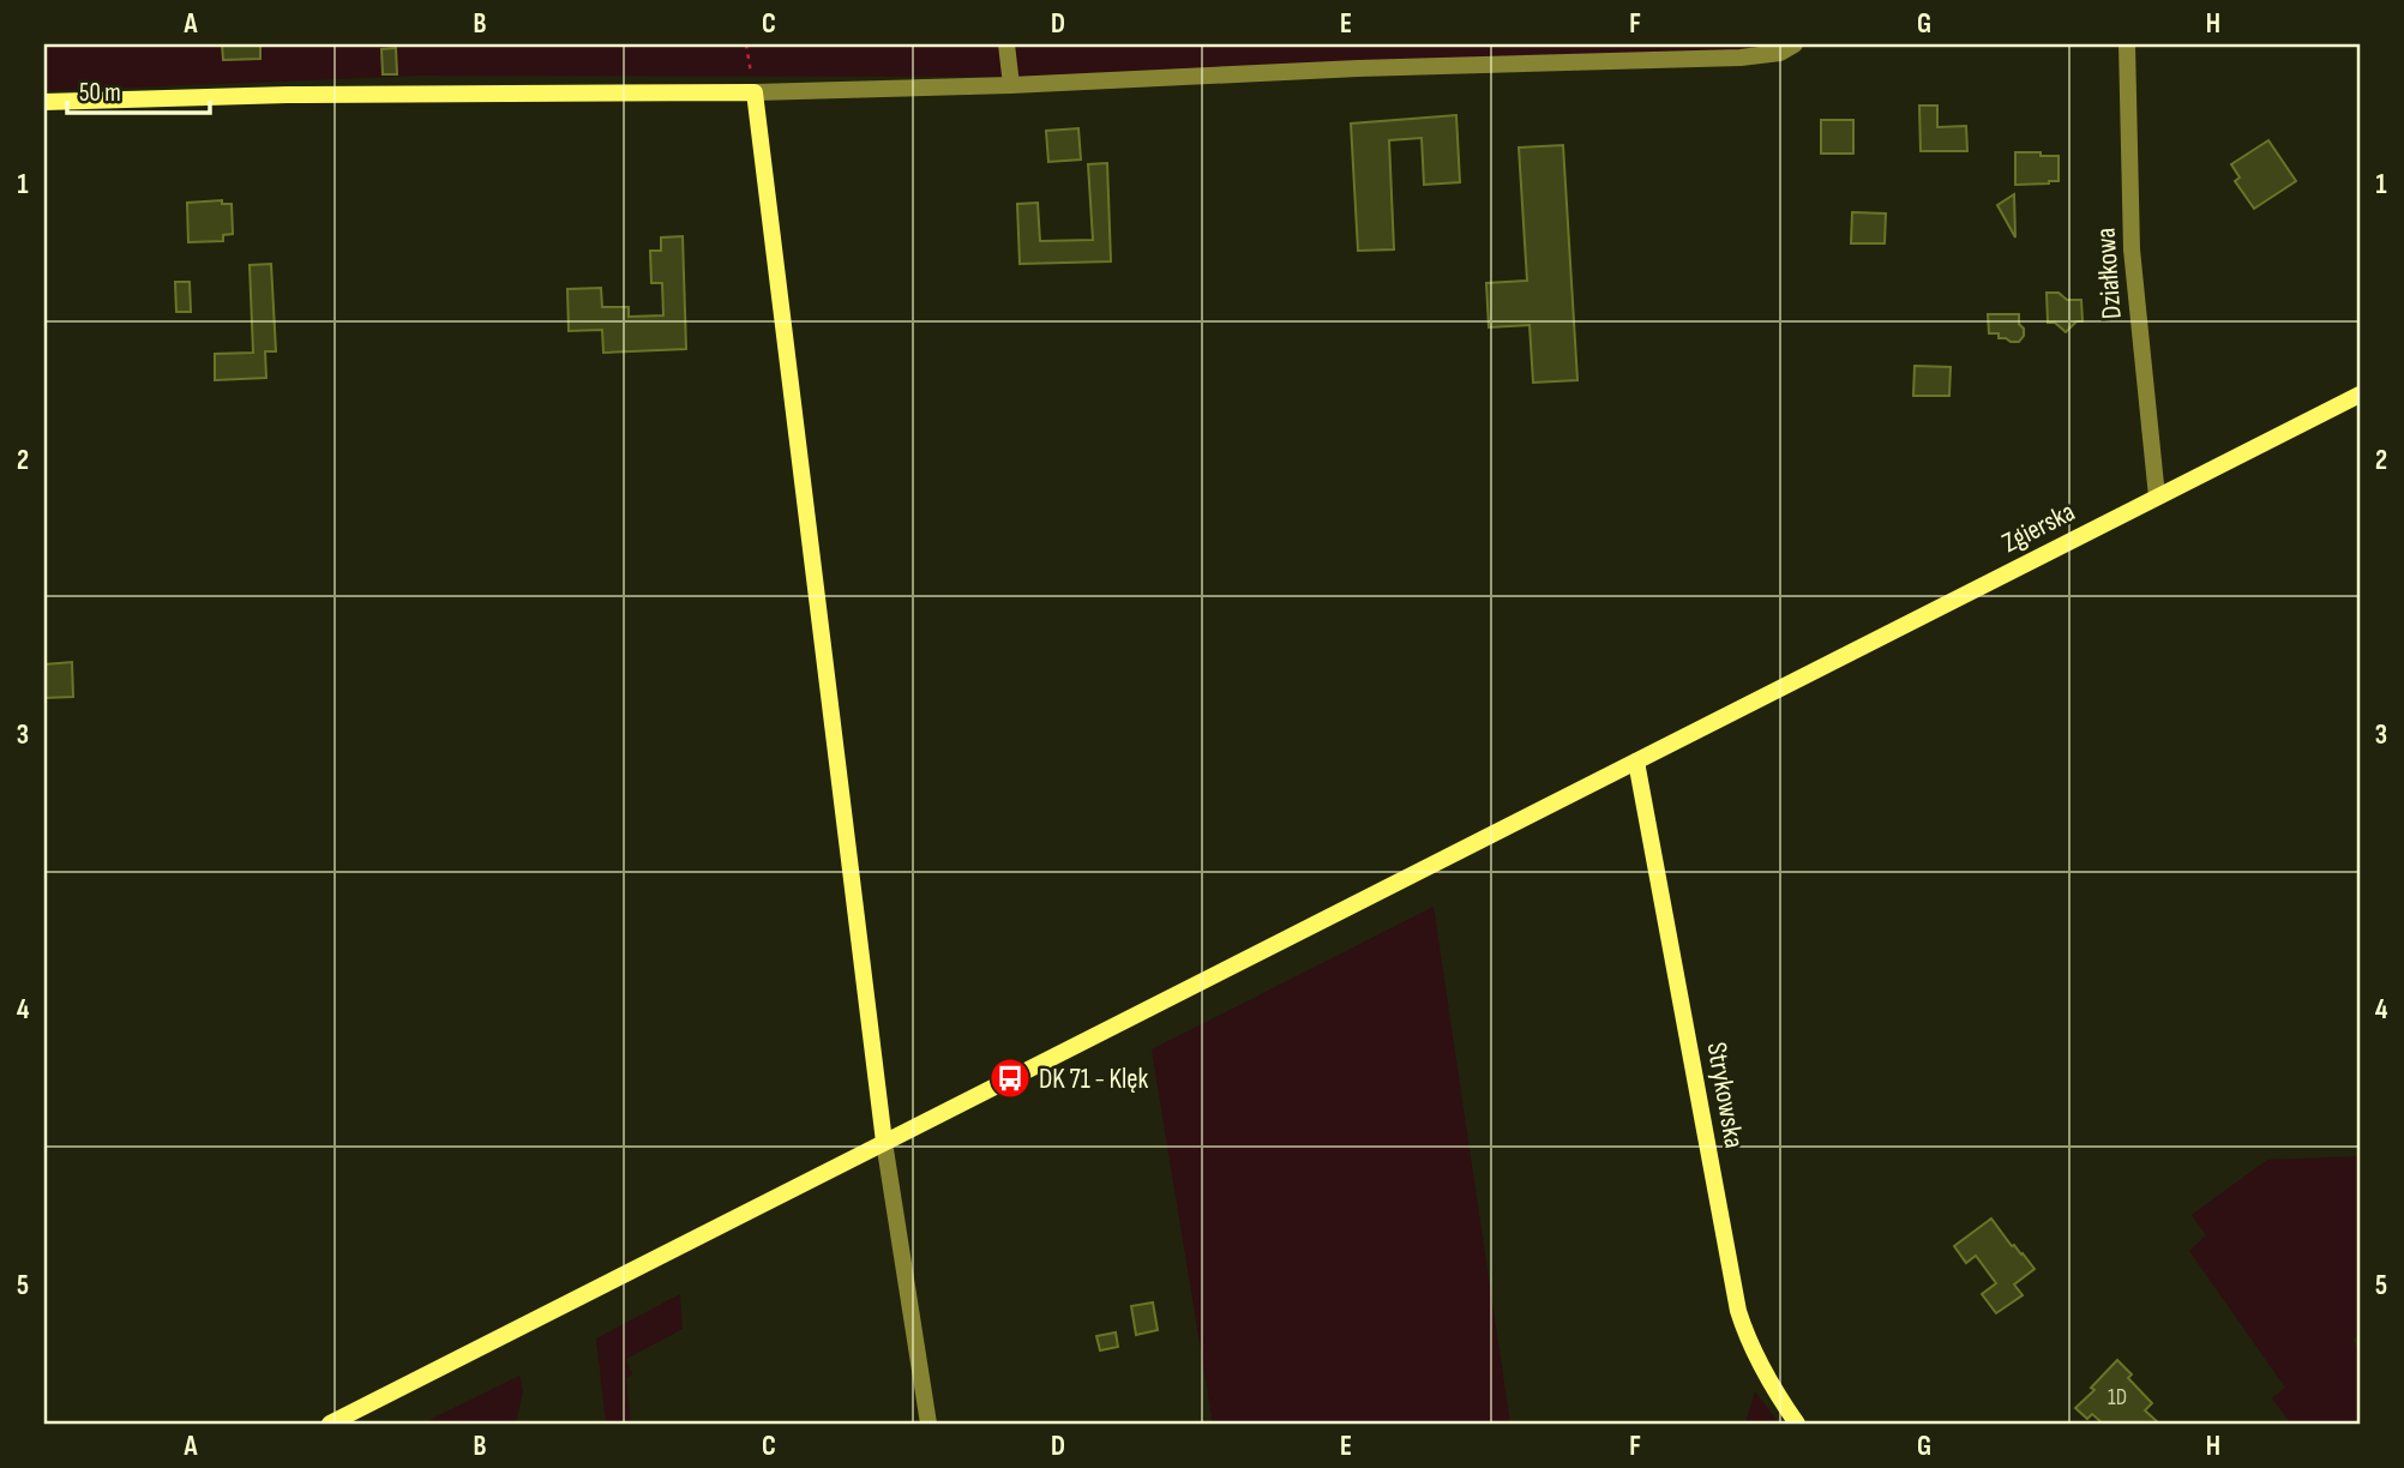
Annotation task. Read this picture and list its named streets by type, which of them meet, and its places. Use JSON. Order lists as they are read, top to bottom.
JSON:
{
  "streets": {
    "street": ["Działkowa", "Zgierska", "Strykowska"]
  },
  "crossings": [
    ["Działkowa", "Zgierska"],
    ["Zgierska", "Strykowska"]
  ],
  "places": {
    "bus stop": ["DK 71 - Klęk"]
  },
  "house_numbers": ["1D"],
  "scale_bar": "50 m",
  "grid": {
    "columns": [
      "A",
      "B",
      "C",
      "D",
      "E",
      "F",
      "G",
      "H"
    ],
    "rows": [
      "1",
      "2",
      "3",
      "4",
      "5"
    ]
  }
}
